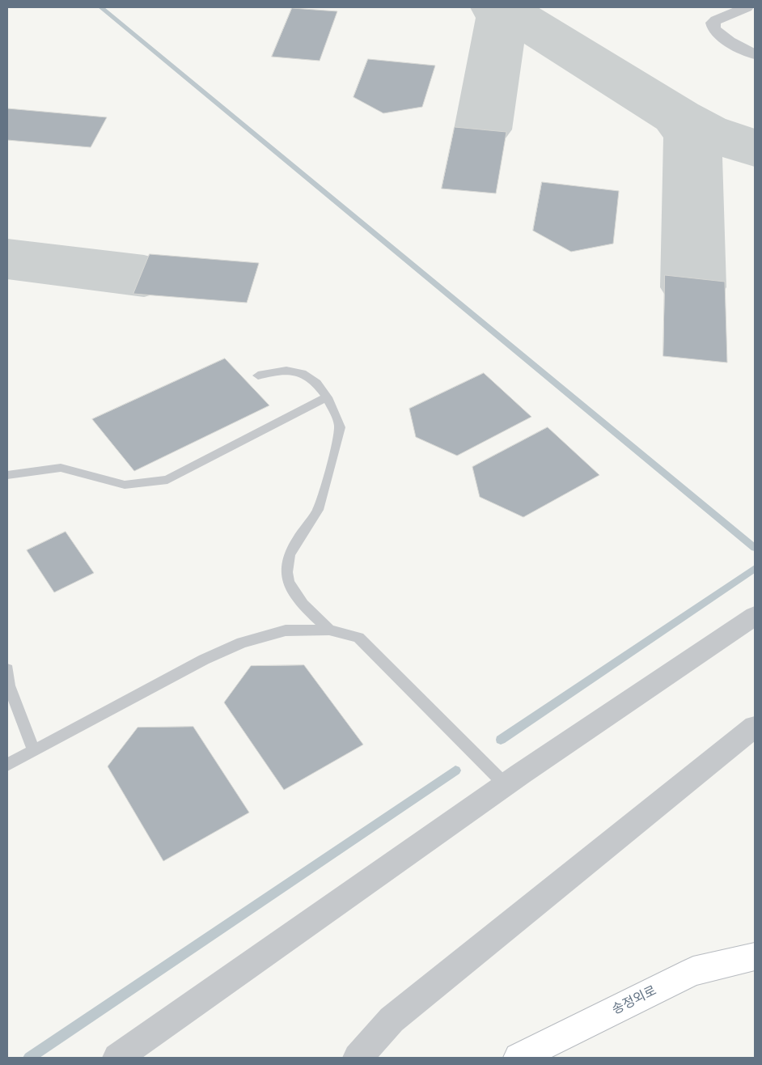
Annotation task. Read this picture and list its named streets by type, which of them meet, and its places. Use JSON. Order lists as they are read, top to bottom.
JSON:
{
  "streets": {
    "street": ["송정외로"]
  }
}
